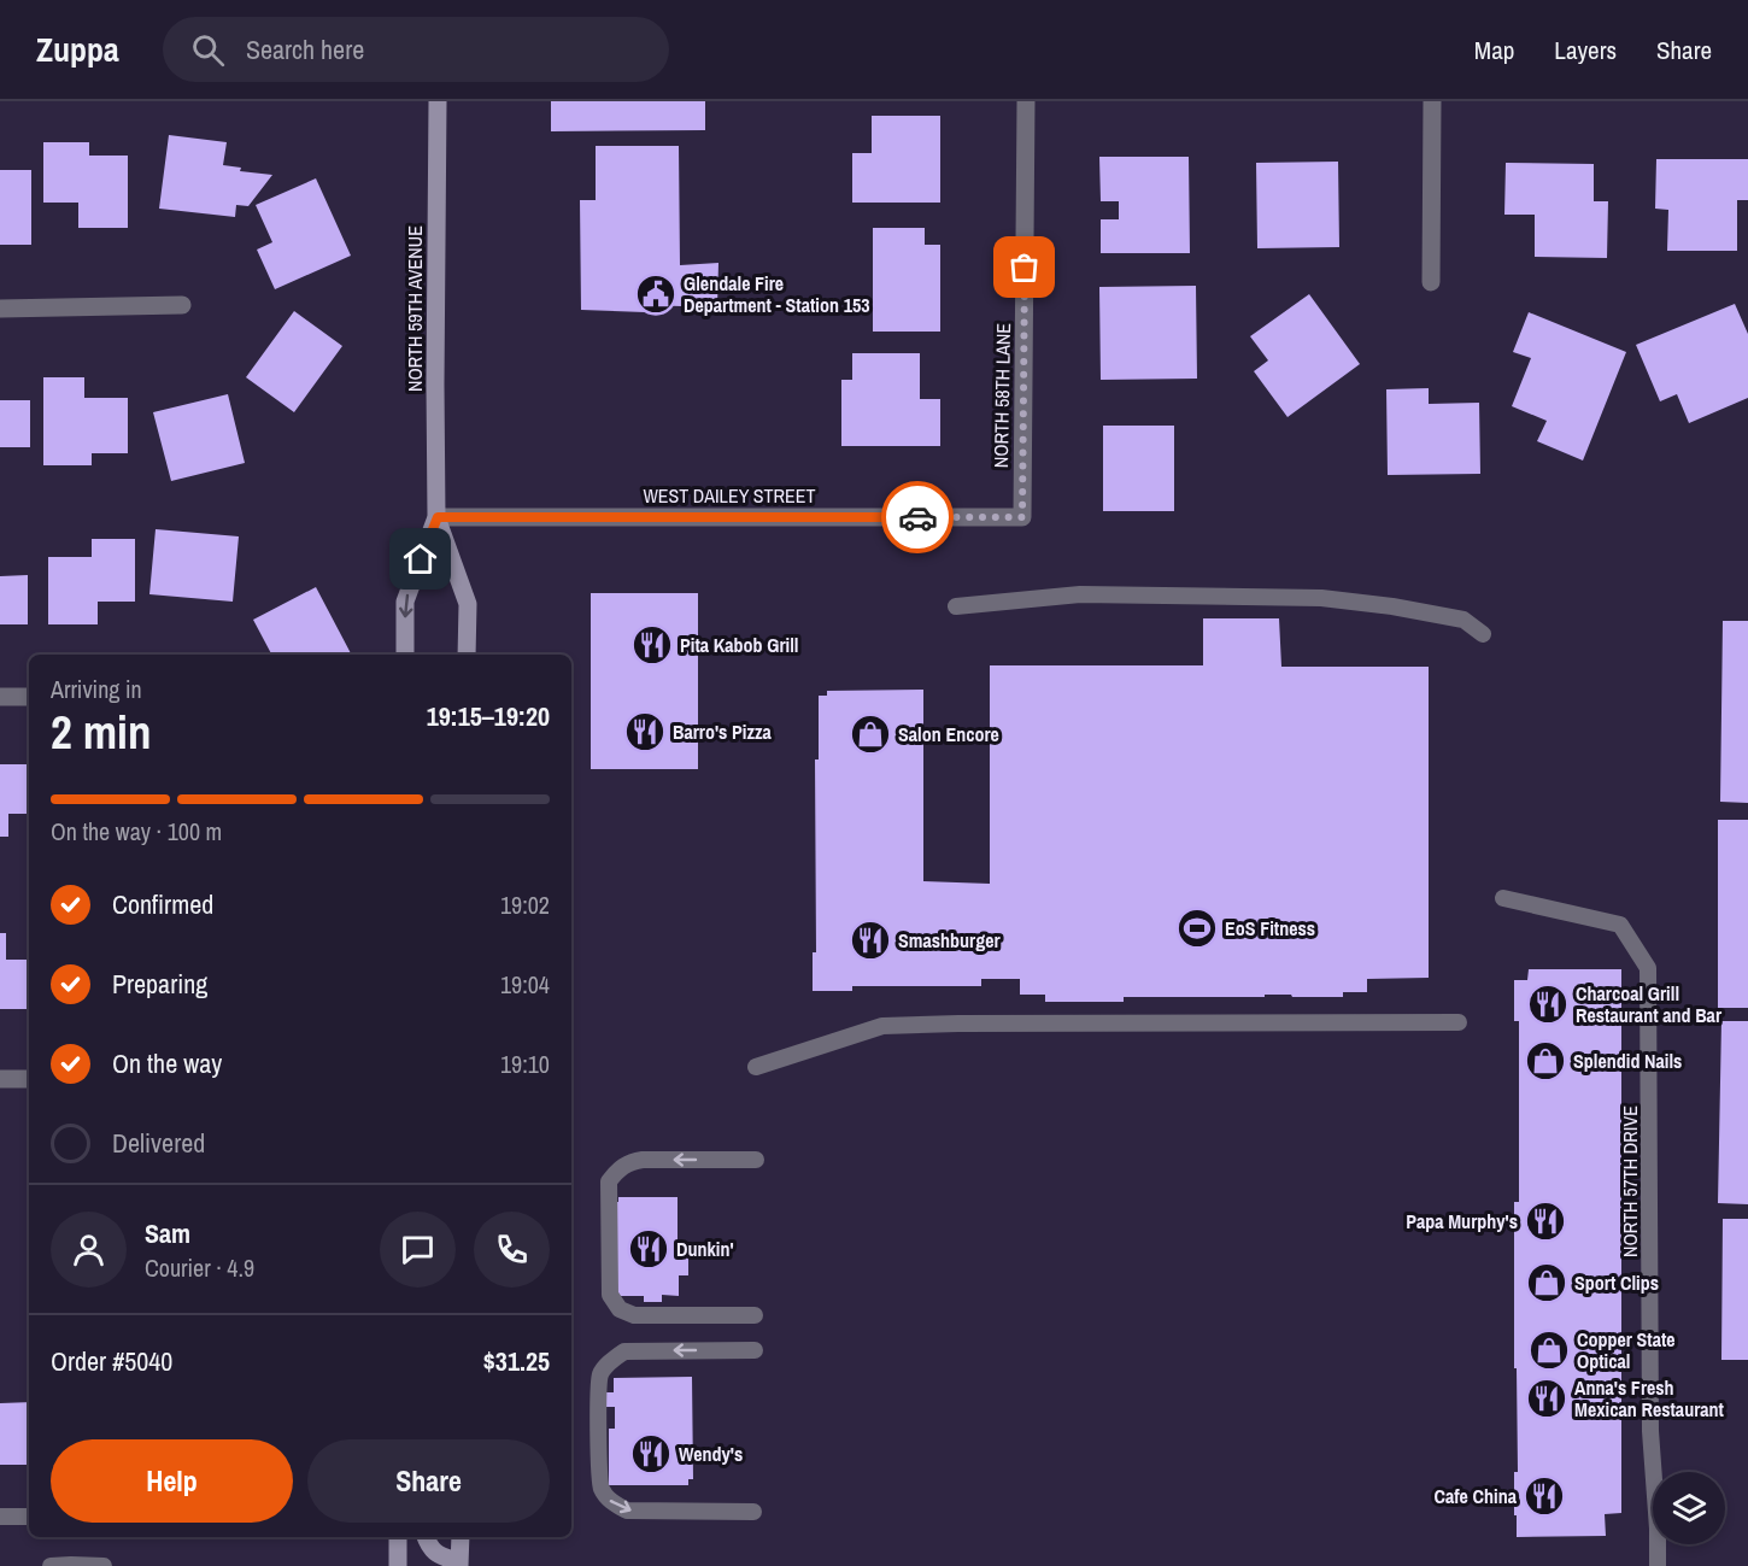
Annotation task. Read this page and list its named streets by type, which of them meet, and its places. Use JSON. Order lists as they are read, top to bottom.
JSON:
{
  "streets": {
    "main road": ["NORTH 59TH AVENUE"],
    "street": ["NORTH 58TH LANE", "WEST DAILEY STREET"],
    "lane": ["NORTH 57TH DRIVE"]
  },
  "crossings": [
    ["NORTH 59TH AVENUE", "WEST DAILEY STREET"],
    ["NORTH 58TH LANE", "WEST DAILEY STREET"]
  ],
  "places": {
    "public building": ["Glendale Fire Department - Station 153"],
    "restaurant": [
      "Pita Kabob Grill",
      "Barro's Pizza",
      "Smashburger",
      "Charcoal Grill Restaurant and Bar",
      "Papa Murphy's",
      "Dunkin'",
      "Anna's Fresh Mexican Restaurant",
      "Wendy's",
      "Cafe China"
    ],
    "shop": [
      "Salon Encore",
      "Splendid Nails",
      "Sport Clips",
      "Copper State Optical"
    ],
    "sports": ["EoS Fitness"]
  },
  "page": {
    "header": "Zuppa",
    "search": "Search here",
    "nav": ["Map", "Layers", "Share"],
    "heading": ["2 min", "Arriving in", "19:15–19:20"],
    "panel": [
      "Sam",
      "Courier · 4.9",
      "Order #5040",
      "$31.25"
    ],
    "bar": "On the way · 100 m",
    "list": [
      ["Confirmed", "19:02"],
      ["Preparing", "19:04"],
      ["On the way", "19:10"],
      "Delivered"
    ],
    "buttons": ["Help", "Share"]
  }
}
